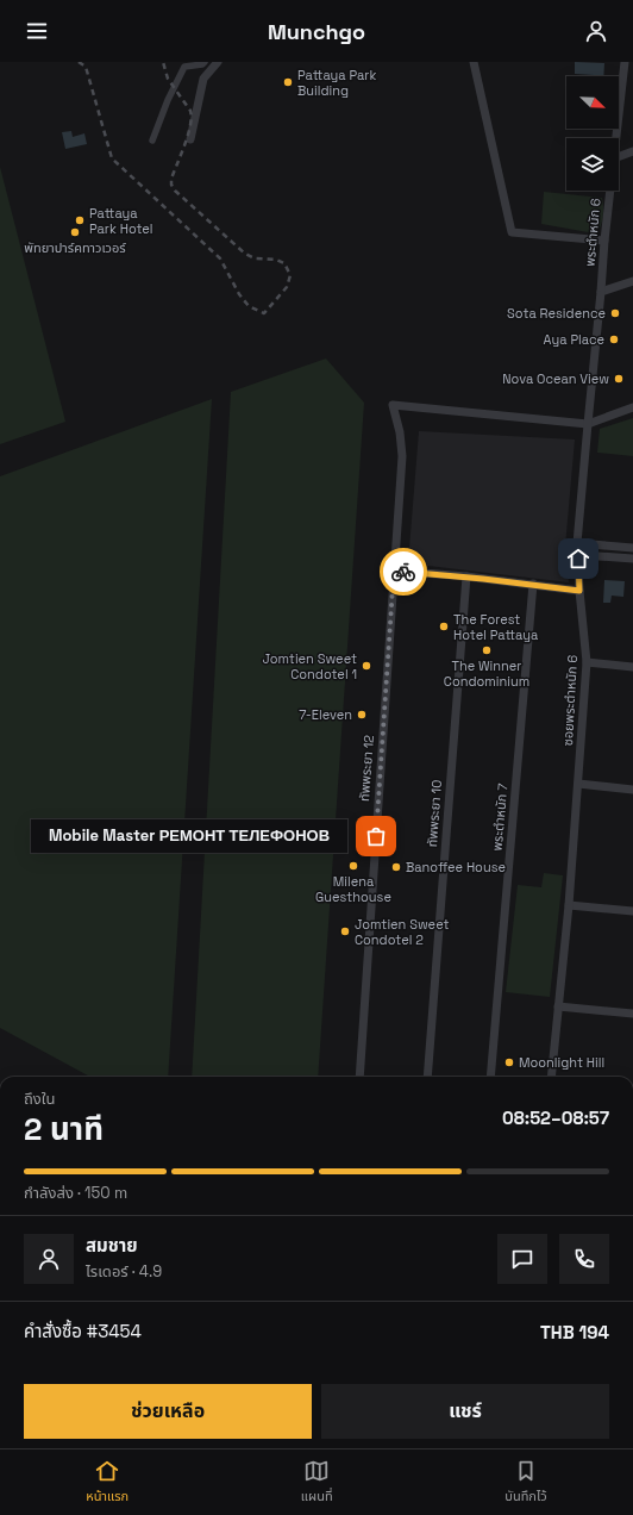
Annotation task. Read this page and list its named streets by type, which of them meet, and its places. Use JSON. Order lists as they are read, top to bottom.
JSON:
{
  "streets": {
    "street": [
      "พระตำหนัก 6",
      "ซอยพระตำหนัก 6",
      "ทัพพระยา 12",
      "ทัพพระยา 10",
      "พระตำหนัก 7"
    ]
  },
  "crossings": [
    ["พระตำหนัก 6", "ซอยพระตำหนัก 6"],
    ["ซอยพระตำหนัก 6", "ทัพพระยา 12"]
  ],
  "places": [
    "Pattaya Park Building",
    "Pattaya Park Hotel",
    "พัทยาปาร์คทาวเวอร์",
    "Sota Residence",
    "Aya Place",
    "Nova Ocean View",
    "The Forest Hotel Pattaya",
    "The Winner Condominium",
    "Jomtien Sweet Condotel 1",
    "7-Eleven",
    "Mobile Master РЕМОНТ ТЕЛЕФОНОВ",
    "Milena Guesthouse",
    "Banoffee House",
    "Jomtien Sweet Condotel 2",
    "Moonlight Hill"
  ],
  "north": "bottom right",
  "page": {
    "header": "Munchgo",
    "bubble": "Mobile Master РЕМОНТ ТЕЛЕФОНОВ",
    "heading": ["2 นาที", "ถึงใน", "08:52–08:57"],
    "panel": [
      "สมชาย",
      "ไรเดอร์ · 4.9",
      "คำสั่งซื้อ #3454",
      "THB 194"
    ],
    "bar": "กำลังส่ง · 150 m",
    "buttons": ["ช่วยเหลือ", "แชร์"],
    "tabs": ["หน้าแรก", "แผนที่", "บันทึกไว้"]
  }
}
